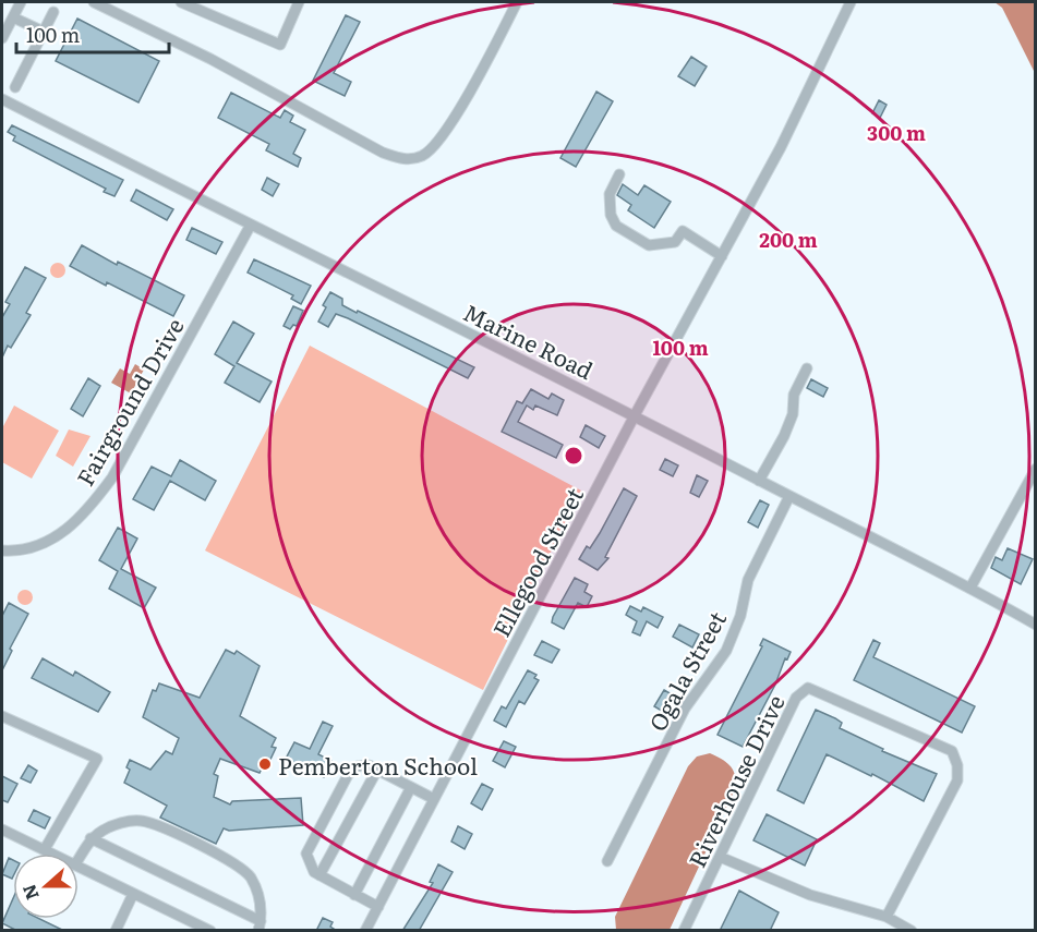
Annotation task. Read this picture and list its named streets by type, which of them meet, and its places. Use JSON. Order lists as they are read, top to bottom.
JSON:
{
  "streets": {
    "street": [
      "Marine Road",
      "Fairground Drive",
      "Ellegood Street",
      "Ogala Street",
      "Riverhouse Drive"
    ]
  },
  "crossings": [
    ["Marine Road", "Fairground Drive"],
    ["Marine Road", "Ellegood Street"],
    ["Marine Road", "Ogala Street"]
  ],
  "places": ["Pemberton School"],
  "scale_bar": "100 m",
  "north": "left",
  "rings": ["300 m", "200 m", "100 m"]
}
